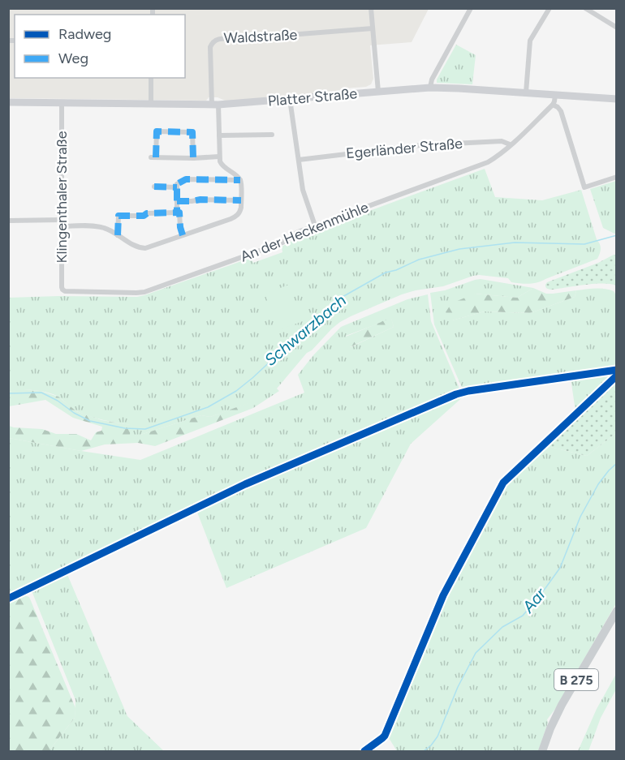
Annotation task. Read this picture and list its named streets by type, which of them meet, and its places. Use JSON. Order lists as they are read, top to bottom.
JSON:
{
  "streets": {
    "main road": ["Platter Straße", "B 275"],
    "street": [
      "Waldstraße",
      "Egerländer Straße",
      "Klingenthaler Straße",
      "An der Heckenmühle"
    ]
  },
  "crossings": [
    ["Waldstraße", "Platter Straße"],
    ["Platter Straße", "Klingenthaler Straße"],
    ["Egerländer Straße", "An der Heckenmühle"],
    ["Klingenthaler Straße", "An der Heckenmühle"]
  ],
  "water": ["Schwarzbach", "Aar"],
  "legend": ["Radweg", "Weg"]
}
